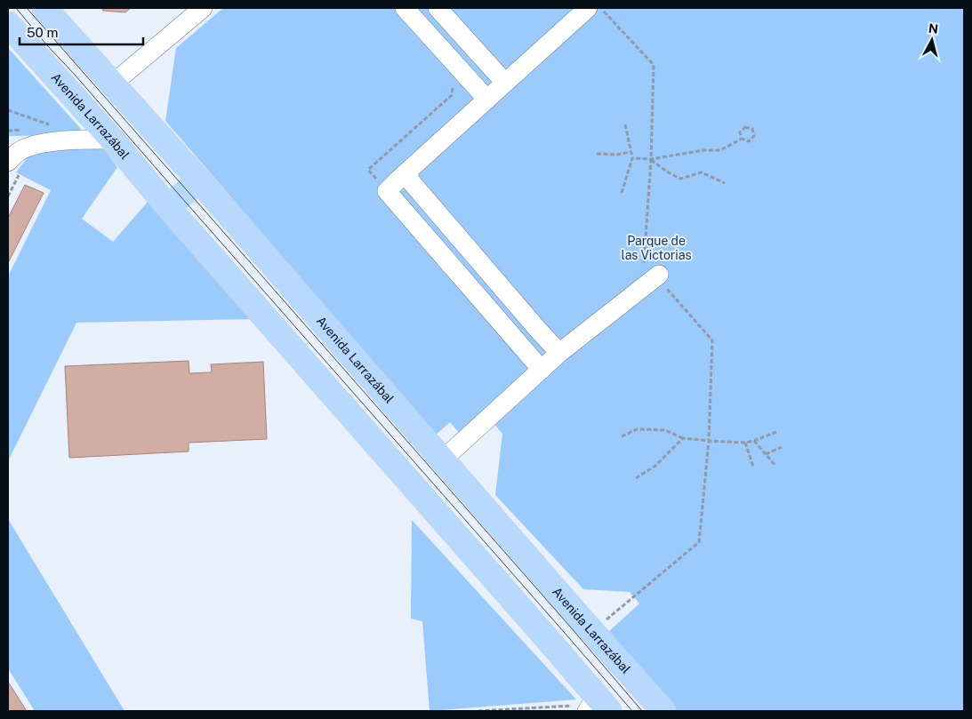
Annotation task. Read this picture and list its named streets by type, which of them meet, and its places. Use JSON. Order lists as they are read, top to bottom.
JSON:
{
  "streets": {
    "main road": ["Avenida Larrazábal"]
  },
  "parks": ["Parque de las Victorias"],
  "scale_bar": "50 m",
  "north": "top"
}
